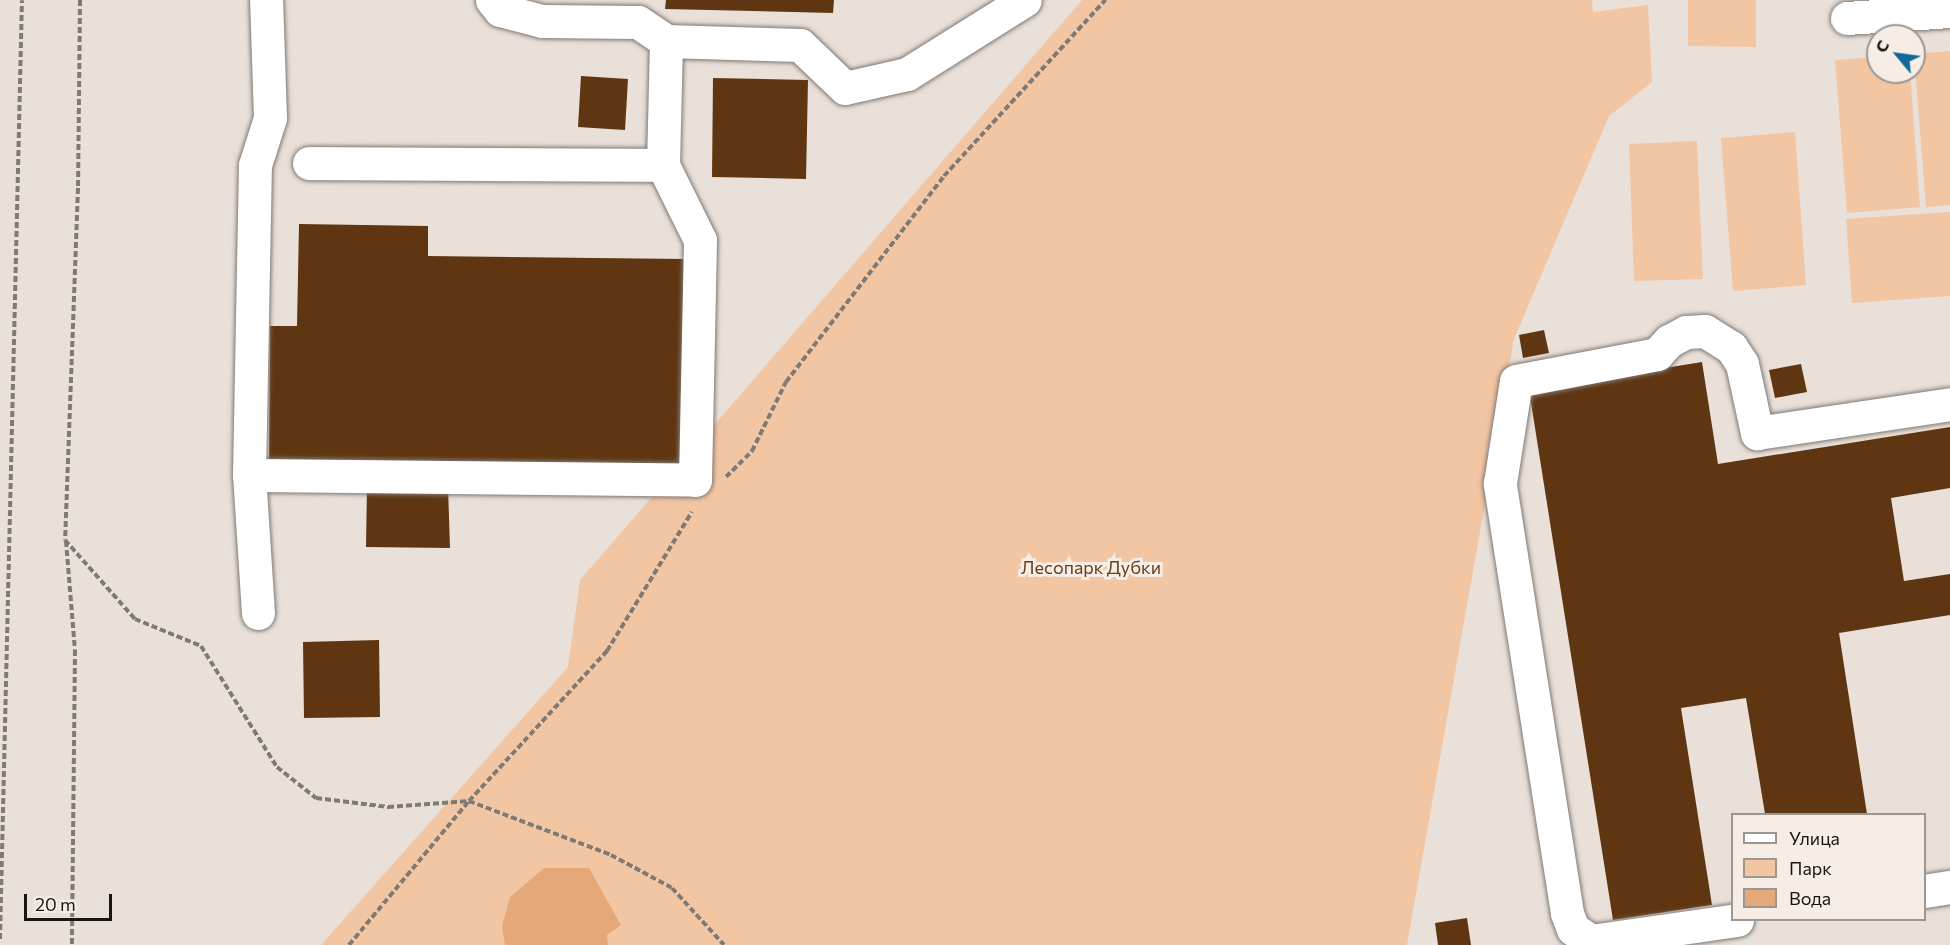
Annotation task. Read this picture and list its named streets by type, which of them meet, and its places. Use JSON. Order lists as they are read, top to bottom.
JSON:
{
  "parks": ["Лесопарк Дубки"],
  "legend": ["Улица", "Парк", "Вода"],
  "scale_bar": "20 m",
  "north": "top left"
}
